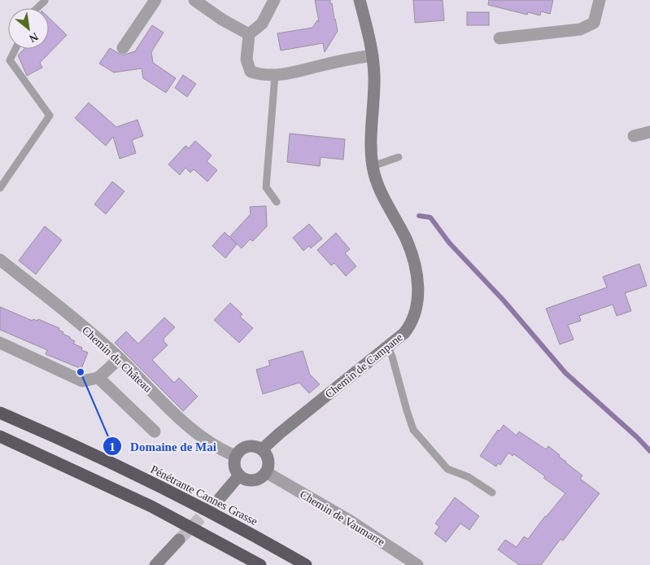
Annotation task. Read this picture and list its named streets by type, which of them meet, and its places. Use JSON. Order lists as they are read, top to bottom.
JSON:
{
  "streets": {
    "highway": ["Pénétrante Cannes Grasse"],
    "main road": ["Chemin de Campane"],
    "street": ["Chemin du Château", "Chemin de Vaumarre"]
  },
  "crossings": [
    ["Chemin du Château", "Chemin de Campane"],
    ["Chemin du Château", "Chemin de Vaumarre"],
    ["Chemin de Campane", "Chemin de Vaumarre"]
  ],
  "places": ["Domaine de Mai"],
  "north": "bottom right"
}
